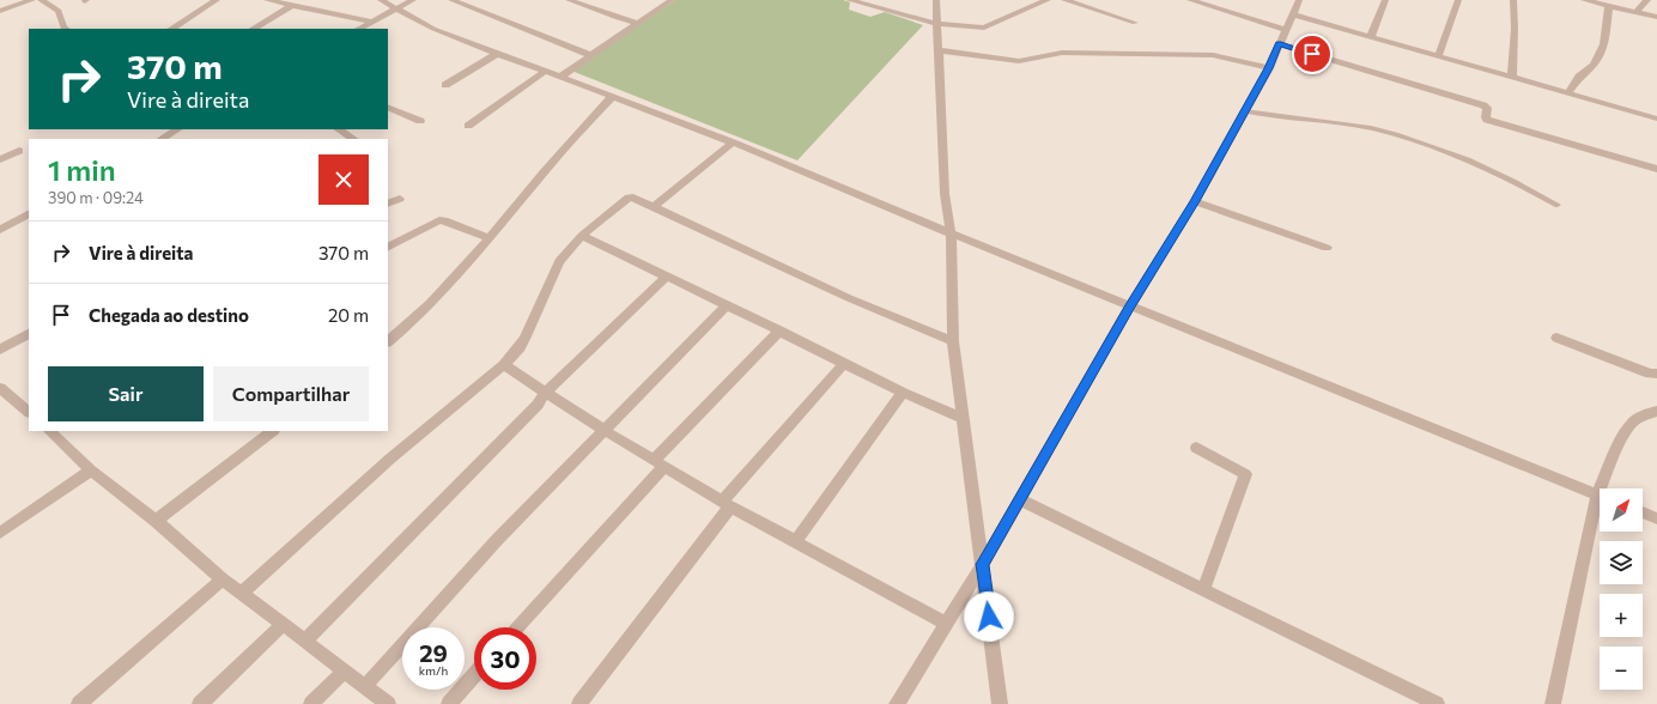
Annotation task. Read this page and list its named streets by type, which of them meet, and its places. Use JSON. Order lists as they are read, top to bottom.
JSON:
{
  "north": "top right",
  "page": {
    "turn": ["370 m", "Vire à direita"],
    "heading": ["1 min", "390 m · 09:24"],
    "list": [
      {
        "name": "Vire à direita",
        "value": "370 m"
      },
      {
        "name": "Chegada ao destino",
        "value": "20 m"
      }
    ],
    "buttons": ["Sair", "Compartilhar"],
    "map_buttons": ["+", "−"],
    "speed": "29 km/h",
    "limit": "30"
  }
}
